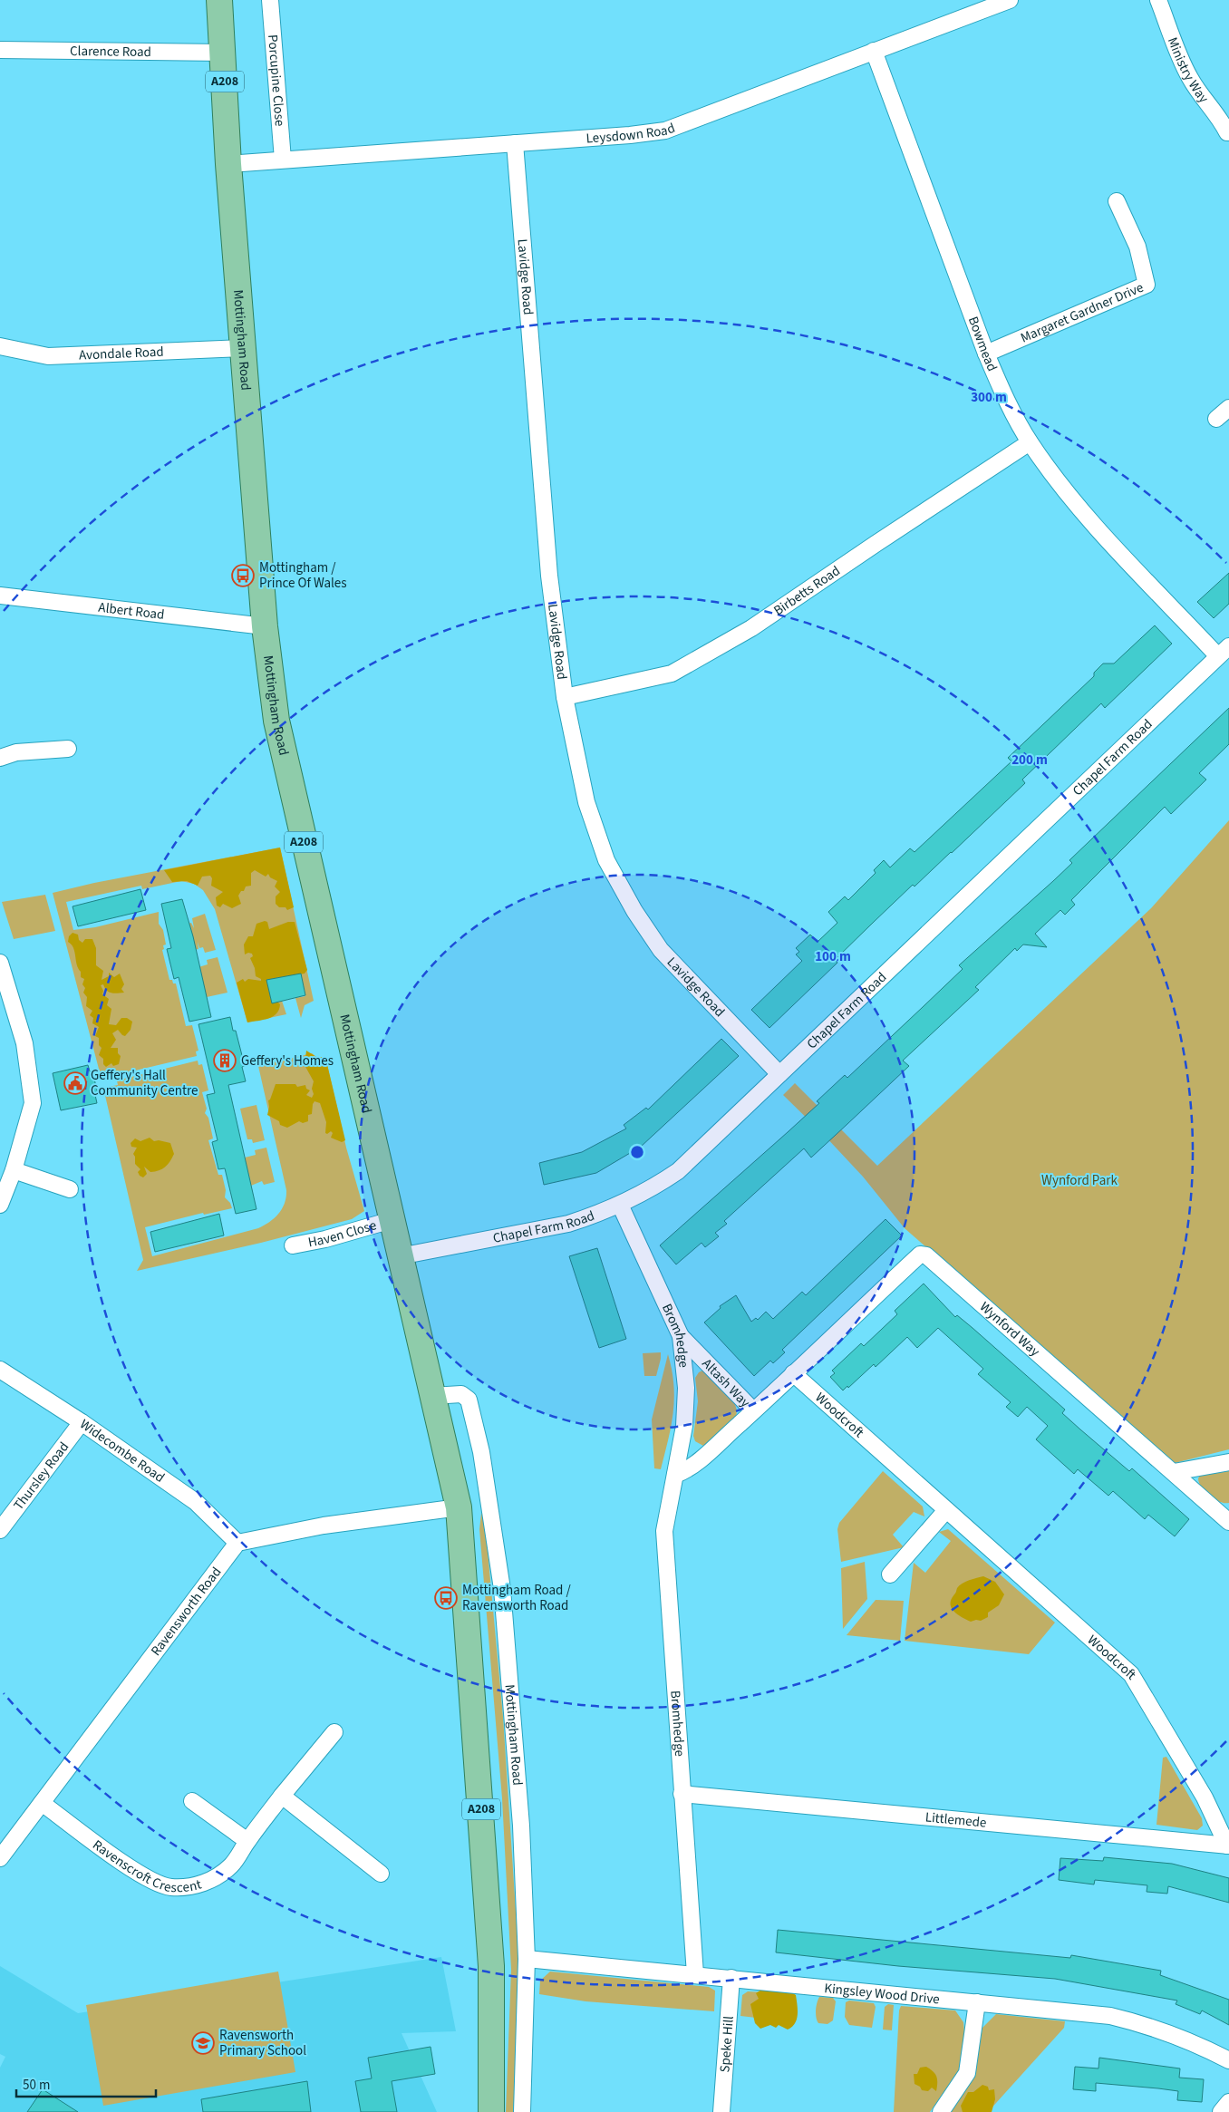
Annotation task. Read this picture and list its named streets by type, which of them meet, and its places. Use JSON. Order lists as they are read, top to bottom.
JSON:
{
  "streets": {
    "main road": ["A208", "Mottingham Road"],
    "street": [
      "Clarence Road",
      "Ministry Way",
      "Porcupine Close",
      "Leysdown Road",
      "Lavidge Road",
      "Margaret Gardner Drive",
      "Bowmead",
      "Avondale Road",
      "Birbetts Road",
      "Albert Road",
      "Chapel Farm Road",
      "Haven Close",
      "Wynford Way",
      "Bromhedge",
      "Altash Way",
      "Woodcroft",
      "Widecombe Road",
      "Thursley Road",
      "Ravensworth Road",
      "Littlemede",
      "Ravenscroft Crescent",
      "Kingsley Wood Drive",
      "Speke Hill"
    ]
  },
  "crossings": [
    ["Clarence Road", "Mottingham Road"],
    ["Porcupine Close", "Leysdown Road"],
    ["Leysdown Road", "Lavidge Road"],
    ["Leysdown Road", "Mottingham Road"],
    ["Leysdown Road", "Bowmead"],
    ["Lavidge Road", "Birbetts Road"],
    ["Lavidge Road", "Chapel Farm Road"],
    ["Margaret Gardner Drive", "Bowmead"],
    ["Mottingham Road", "Avondale Road"],
    ["Mottingham Road", "Albert Road"],
    ["Mottingham Road", "Chapel Farm Road"],
    ["Mottingham Road", "Haven Close"],
    ["Mottingham Road", "Kingsley Wood Drive"],
    ["Bowmead", "Birbetts Road"],
    ["Bowmead", "Chapel Farm Road"],
    ["Chapel Farm Road", "Bromhedge"],
    ["Wynford Way", "Woodcroft"],
    ["Bromhedge", "Altash Way"],
    ["Bromhedge", "Littlemede"],
    ["Bromhedge", "Kingsley Wood Drive"],
    ["Woodcroft", "Littlemede"],
    ["Widecombe Road", "Thursley Road"],
    ["Widecombe Road", "Ravensworth Road"],
    ["Ravensworth Road", "Ravenscroft Crescent"],
    ["Kingsley Wood Drive", "Speke Hill"]
  ],
  "parks": ["Wynford Park"],
  "places": {
    "bus stop": ["Mottingham / Prince Of Wales", "Mottingham Road / Ravensworth Road"],
    "building": ["Geffery's Homes"],
    "public building": ["Geffery's Hall Community Centre"],
    "school or university": ["Ravensworth Primary School"]
  },
  "scale_bar": "50 m",
  "rings": ["300 m", "200 m", "100 m"]
}
